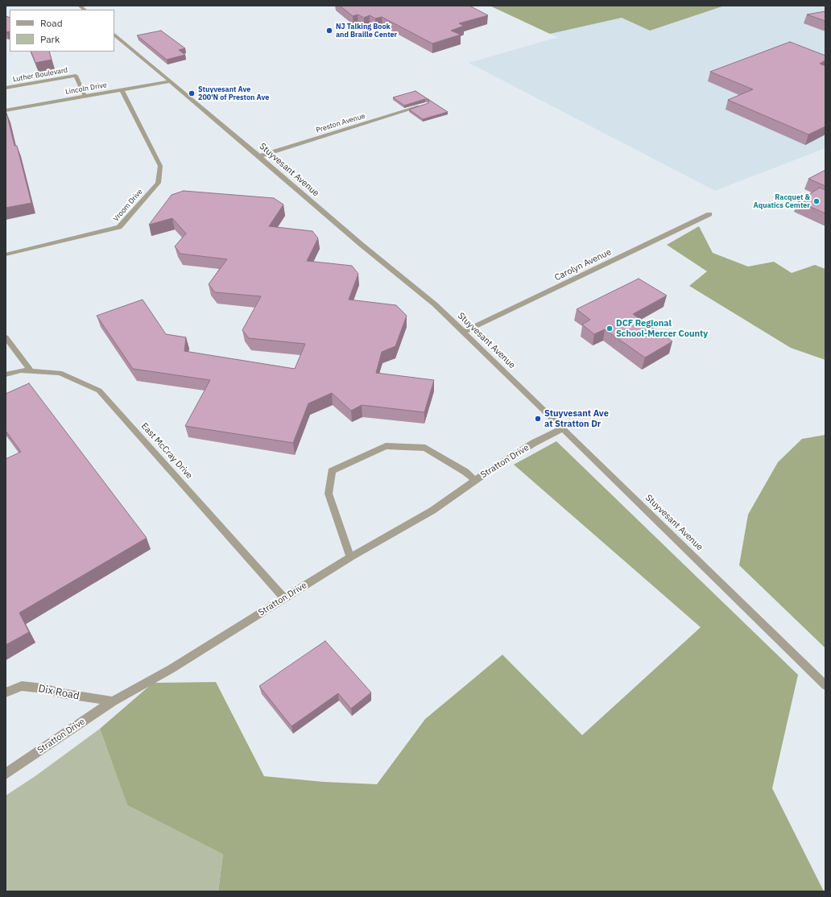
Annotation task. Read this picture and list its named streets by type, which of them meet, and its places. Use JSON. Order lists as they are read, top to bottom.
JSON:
{
  "streets": {
    "street": [
      "Luther Boulevard",
      "Lincoln Drive",
      "Preston Avenue",
      "Stuyvesant Avenue",
      "Vroom Drive",
      "Carolyn Avenue",
      "East McCray Drive",
      "Stratton Drive",
      "Dix Road"
    ]
  },
  "crossings": [
    ["Luther Boulevard", "Lincoln Drive"],
    ["Lincoln Drive", "Stuyvesant Avenue"],
    ["Lincoln Drive", "Vroom Drive"],
    ["Preston Avenue", "Stuyvesant Avenue"],
    ["Stuyvesant Avenue", "Carolyn Avenue"],
    ["Stuyvesant Avenue", "Stratton Drive"],
    ["East McCray Drive", "Stratton Drive"],
    ["Stratton Drive", "Dix Road"]
  ],
  "places": [
    "NJ Talking Book and Braille Center",
    "Stuyvesant Ave 200'N of Preston Ave",
    "Racquet & Aquatics Cemter",
    "DCF Regional School-Mercer County",
    "Stuyvesant Ave at Stratton Dr"
  ],
  "legend": ["Road", "Park"]
}
